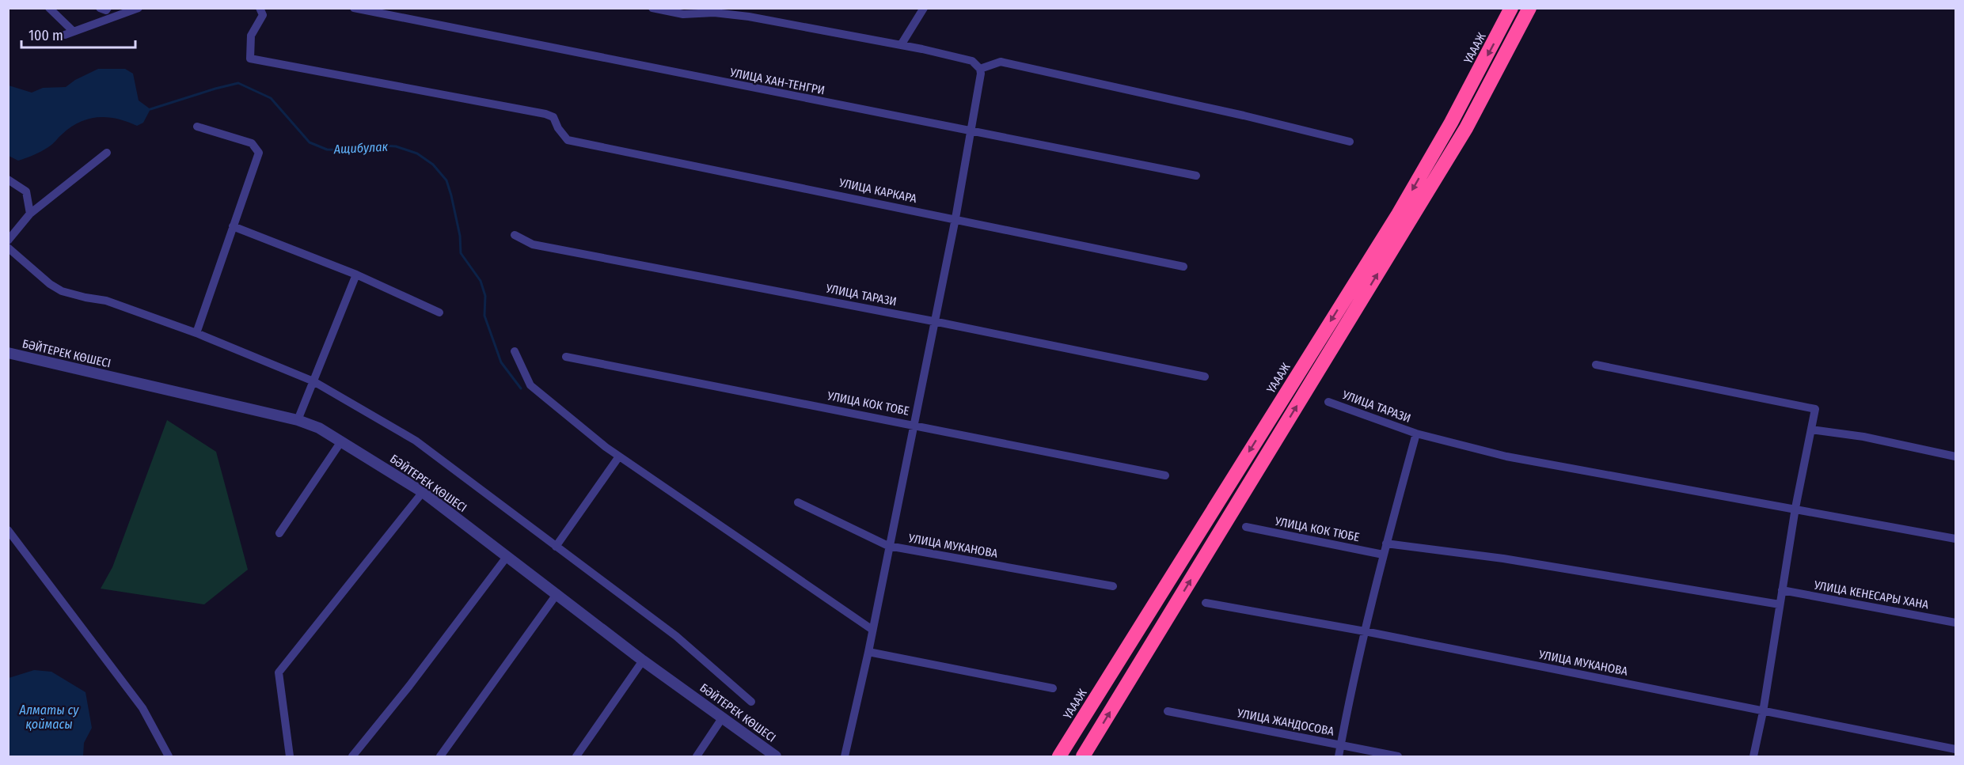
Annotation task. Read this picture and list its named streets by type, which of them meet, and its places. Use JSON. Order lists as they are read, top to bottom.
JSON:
{
  "streets": {
    "highway": ["ҮАААЖ"],
    "street": [
      "УЛИЦА ХАН-ТЕНГРИ",
      "УЛИЦА КАРКАРА",
      "УЛИЦА ТАРАЗИ",
      "БӘЙТЕРЕК КӨШЕСІ",
      "УЛИЦА КОК ТОБЕ",
      "УЛИЦА КОК ТЮБЕ",
      "УЛИЦА МУКАНОВА",
      "УЛИЦА КЕНЕСАРЫ ХАНА",
      "УЛИЦА ЖАНДОСОВА"
    ]
  },
  "water": ["Ащибулак", "Алматы су қоймасы"],
  "scale_bar": "100 m"
}
